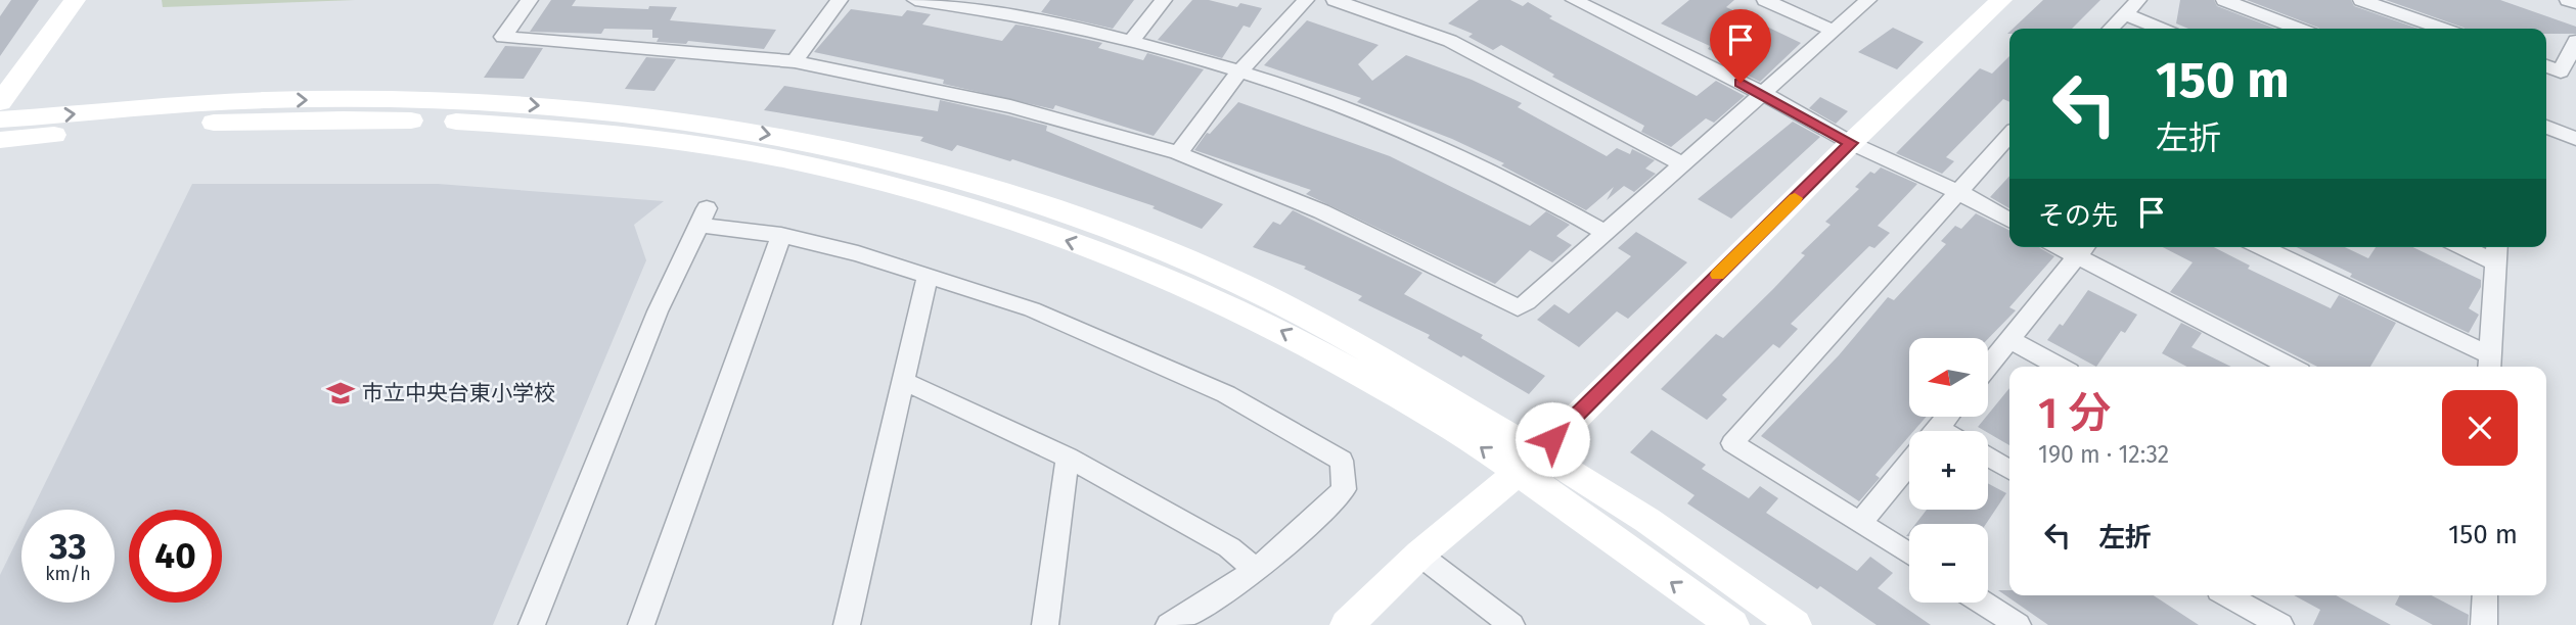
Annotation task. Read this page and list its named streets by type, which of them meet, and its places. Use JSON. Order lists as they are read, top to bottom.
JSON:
{
  "places": {
    "school or university": ["市立中央台東小学校"]
  },
  "north": "left",
  "page": {
    "turn": ["150 m", "左折"],
    "then": "その先",
    "map_buttons": ["+", "−"],
    "heading": ["1 分", "190 m · 12:32"],
    "list": [
      {
        "name": "左折",
        "value": "150 m"
      }
    ],
    "speed": "33 km/h",
    "limit": "40"
  }
}
